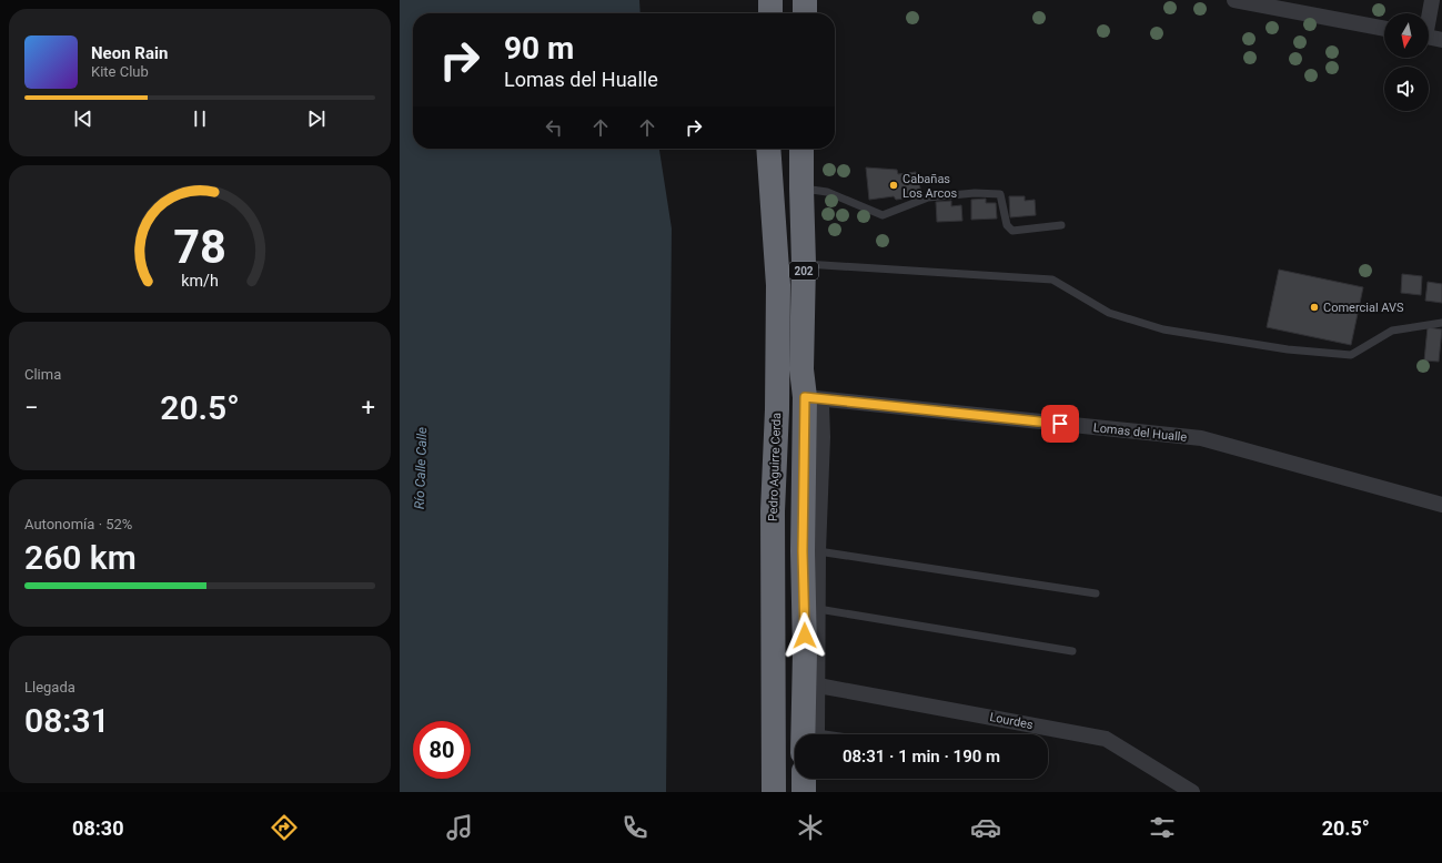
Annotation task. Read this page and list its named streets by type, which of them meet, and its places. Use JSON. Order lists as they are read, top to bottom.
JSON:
{
  "streets": {
    "highway": ["202", "Pedro Aguirre Cerda"],
    "street": ["Lomas del Hualle", "Lourdes"]
  },
  "crossings": [
    ["202", "Lomas del Hualle"]
  ],
  "water": ["Río Calle Calle"],
  "places": ["Cabañas Los Arcos", "Comercial AVS"],
  "north": "bottom",
  "page": {
    "turn": ["90 m", "Lomas del Hualle"],
    "song": ["Neon Rain", "Kite Club"],
    "tile": [
      "Clima",
      ["Autonomía · 52%", "260 km"],
      ["Llegada", "08:31"]
    ],
    "heat": ["−", "20.5°", "+"],
    "limit": "80",
    "trip": "08:31 · 1 min · 190 m",
    "tabs": ["08:30", "20.5°"],
    "gauge": ["78", "km/h"]
  }
}
